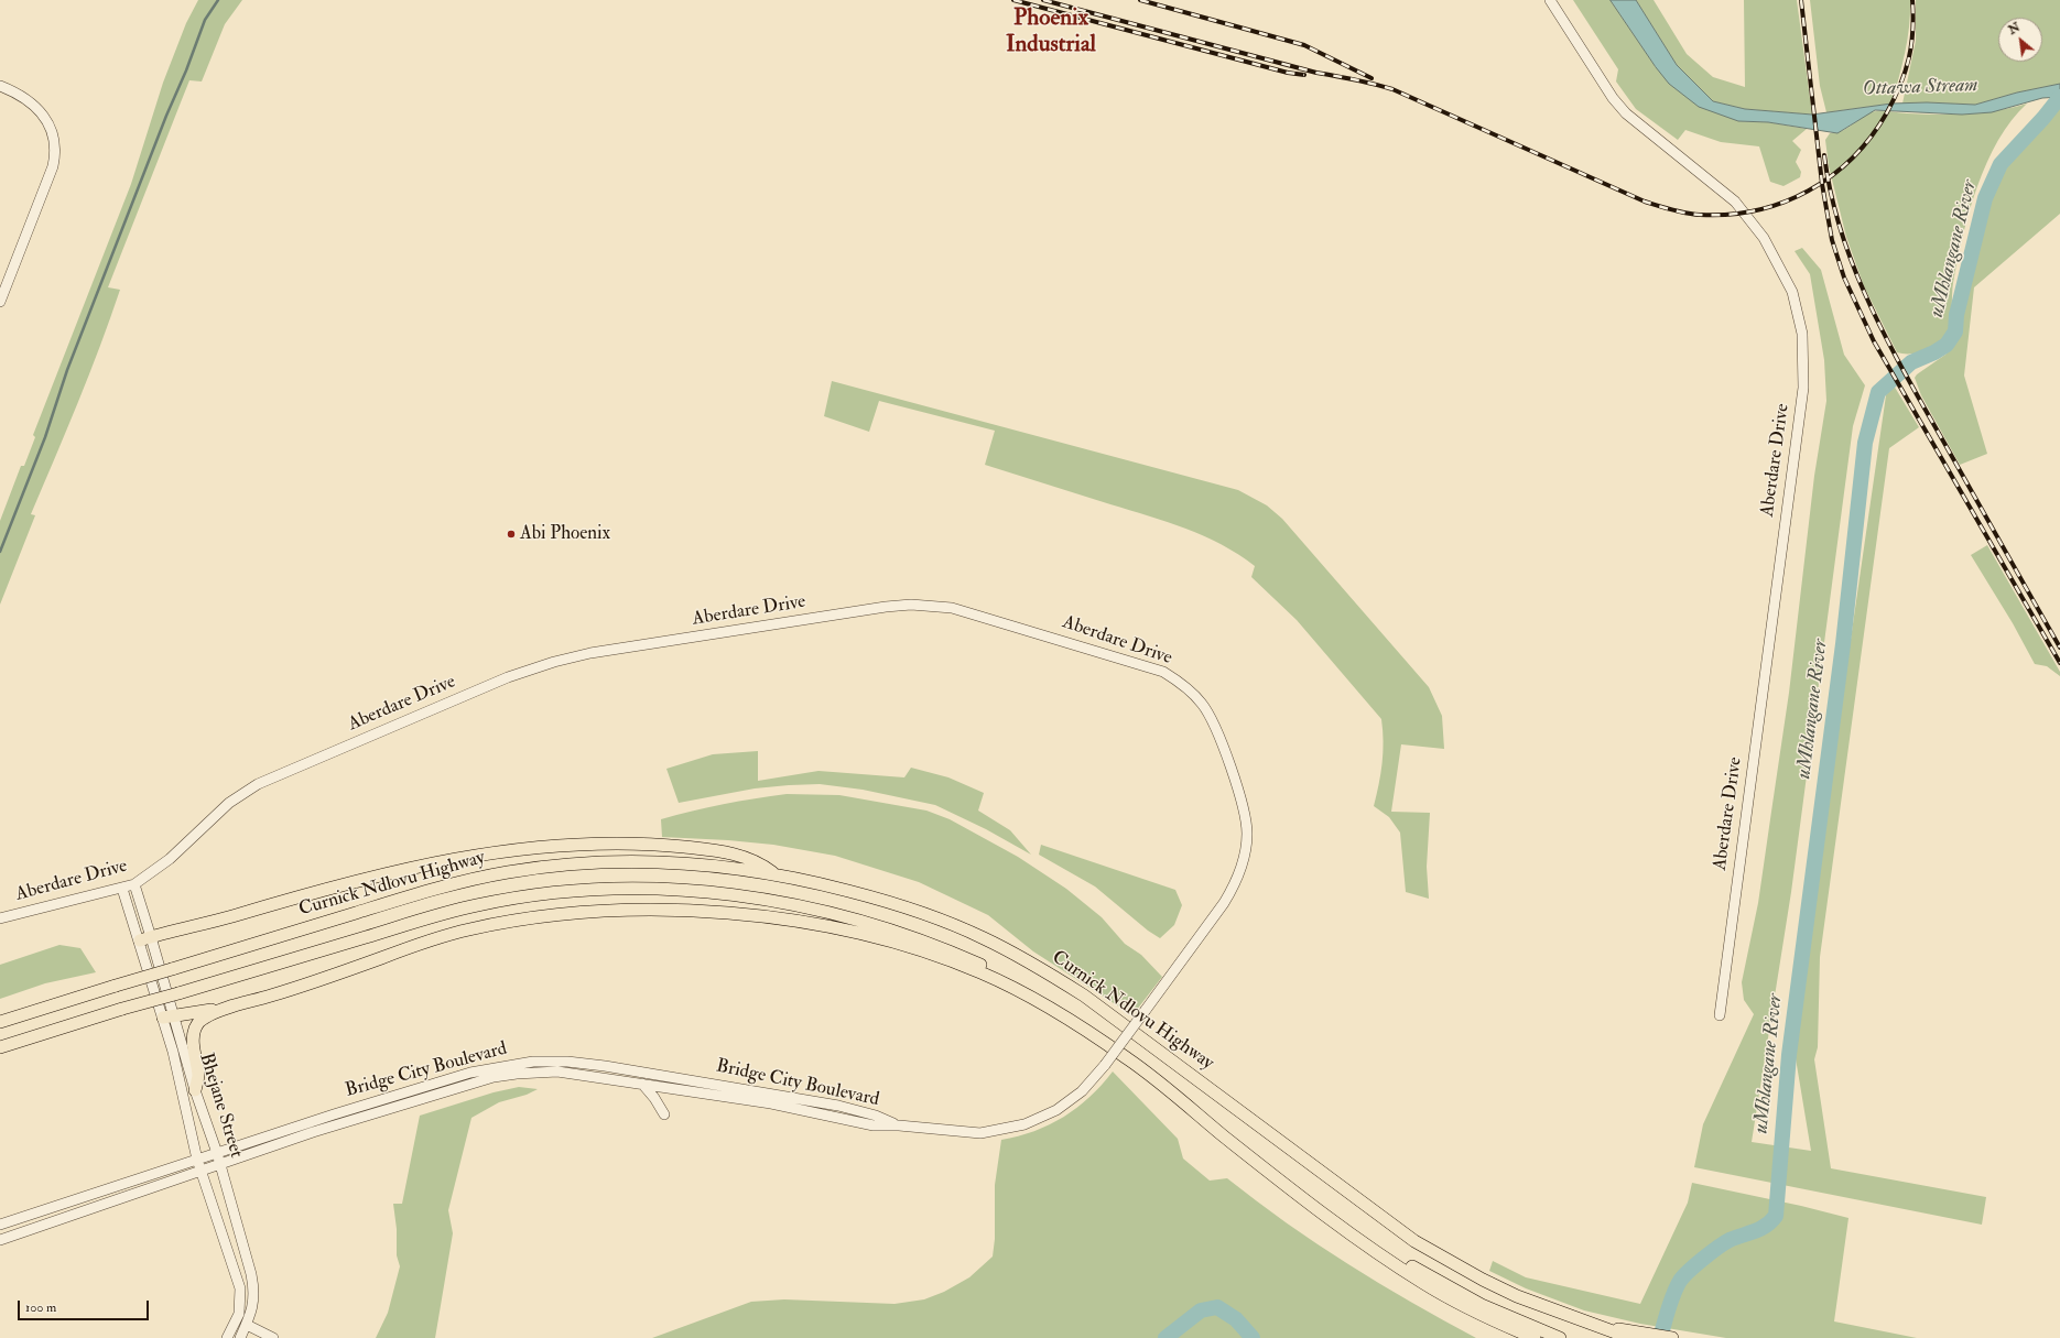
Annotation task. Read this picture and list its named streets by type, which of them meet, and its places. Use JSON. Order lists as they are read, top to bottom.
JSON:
{
  "streets": {
    "main road": ["Curnick Ndlovu Highway"],
    "street": ["Aberdare Drive", "Bridge City Boulevard", "Bhejane Street"]
  },
  "crossings": [
    ["Aberdare Drive", "Bridge City Boulevard"],
    ["Aberdare Drive", "Bhejane Street"],
    ["Bridge City Boulevard", "Bhejane Street"]
  ],
  "districts": ["Phoenix Industrial"],
  "water": ["Ottawa Stream", "uMhlangane River"],
  "places": ["Abi Phoenix"],
  "scale_bar": "100 m",
  "north": "top left"
}
